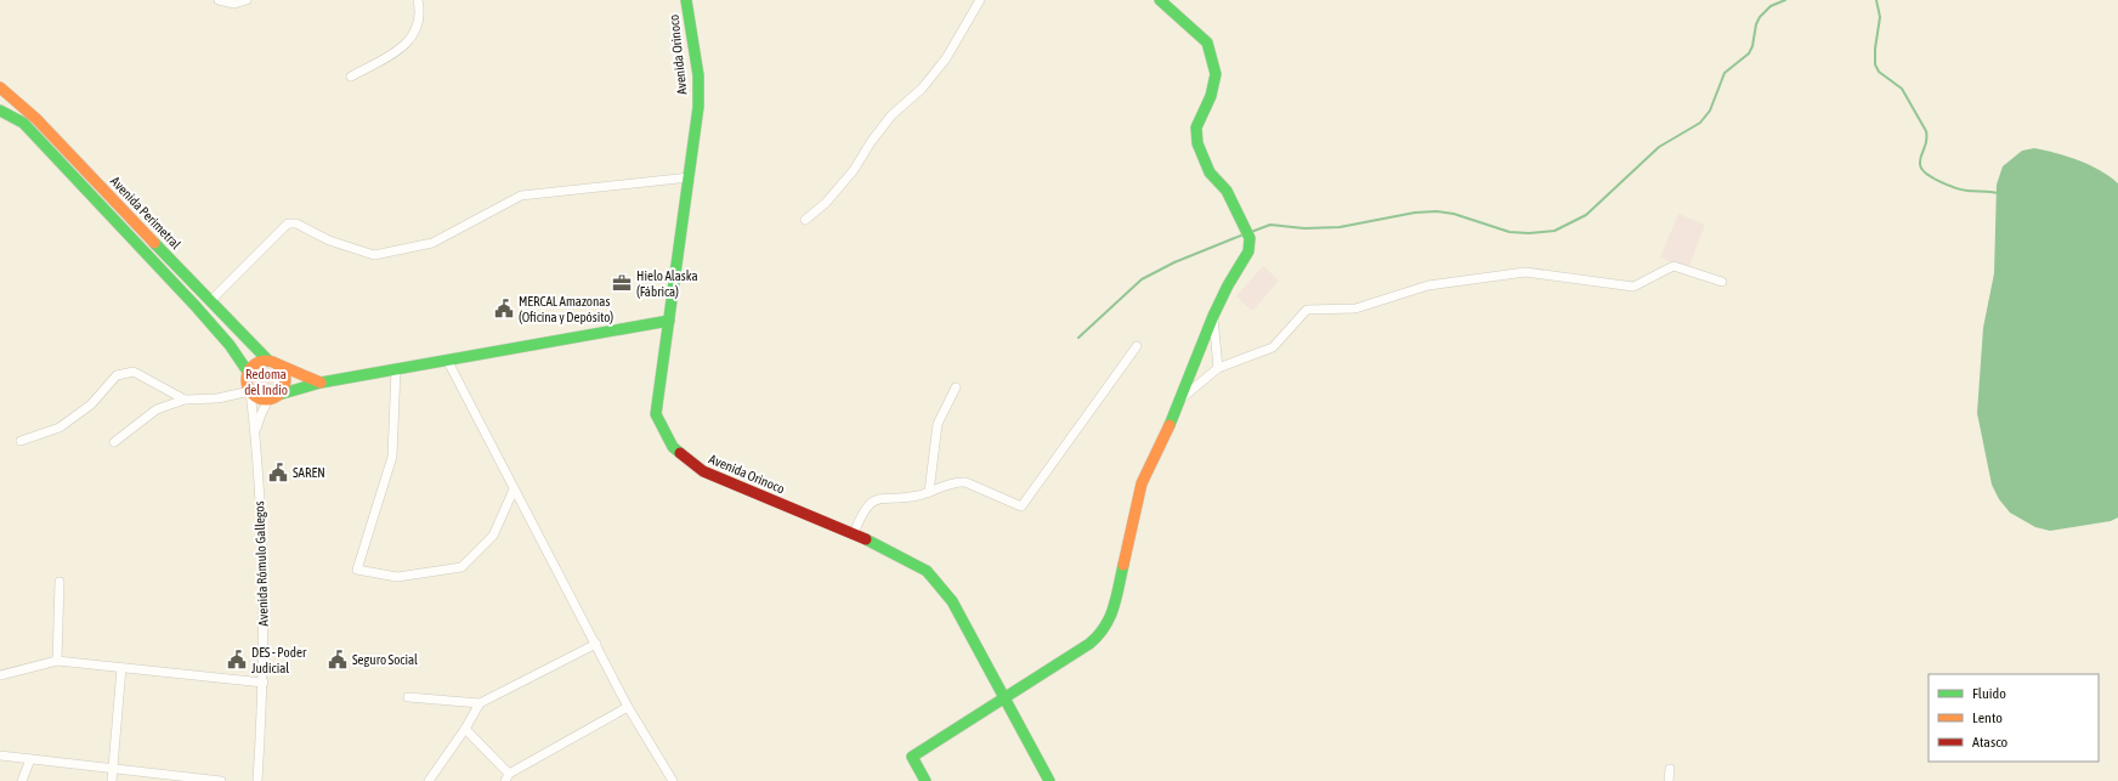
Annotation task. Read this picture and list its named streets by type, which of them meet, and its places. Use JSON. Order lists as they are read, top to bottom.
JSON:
{
  "streets": {
    "main road": ["Avenida Orinoco", "Avenida Perimetral"],
    "street": ["Avenida Rómulo Gallegos"]
  },
  "crossings": [
    ["Avenida Perimetral", "Avenida Rómulo Gallegos"]
  ],
  "parks": ["Redoma del Indio"],
  "places": {
    "office": ["Hielo Alaska (Fábrica)"],
    "public building": [
      "MERCAL Amazonas (Oficina y Depósito)",
      "SAREN",
      "DES - Poder Judicial",
      "Seguro Social"
    ]
  },
  "legend": ["Fluido", "Lento", "Atasco"]
}
